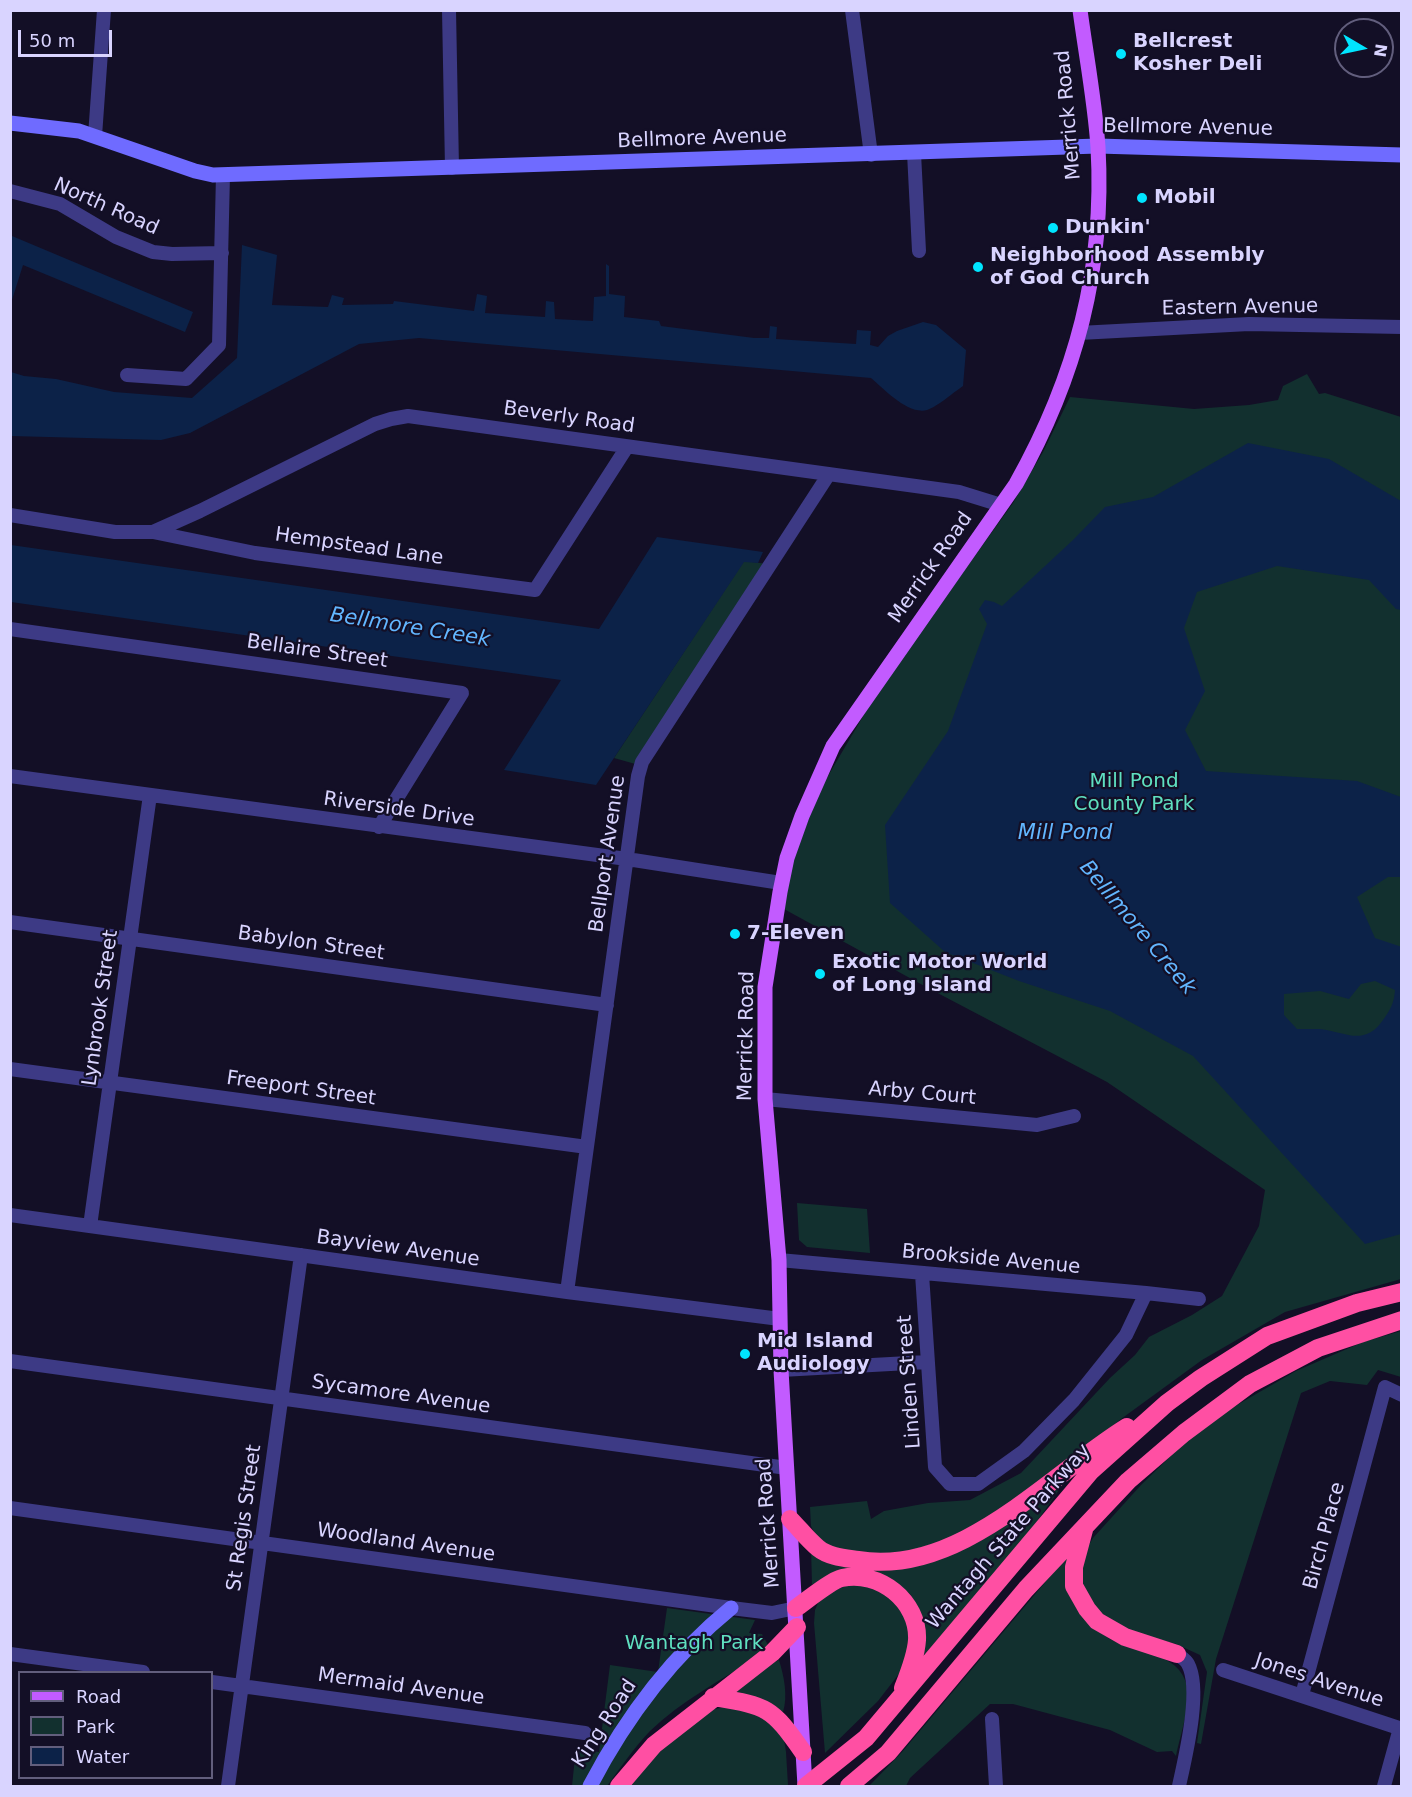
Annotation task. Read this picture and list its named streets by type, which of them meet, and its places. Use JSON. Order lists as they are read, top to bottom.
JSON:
{
  "streets": {
    "highway": ["Wantagh State Parkway"],
    "main road": ["Merrick Road"],
    "street": [
      "Bellmore Avenue",
      "North Road",
      "Eastern Avenue",
      "Beverly Road",
      "Hempstead Lane",
      "Bellaire Street",
      "Riverside Drive",
      "Bellport Avenue",
      "Babylon Street",
      "Lynbrook Street",
      "Freeport Street",
      "Arby Court",
      "Bayview Avenue",
      "Brookside Avenue",
      "Linden Street",
      "Sycamore Avenue",
      "St Regis Street",
      "Birch Place",
      "Woodland Avenue",
      "Jones Avenue",
      "Mermaid Avenue",
      "King Road"
    ]
  },
  "crossings": [
    ["Merrick Road", "Bellmore Avenue"],
    ["Merrick Road", "Eastern Avenue"],
    ["Merrick Road", "Beverly Road"],
    ["Merrick Road", "Riverside Drive"],
    ["Merrick Road", "Arby Court"],
    ["Merrick Road", "Bayview Avenue"],
    ["Merrick Road", "Brookside Avenue"],
    ["Merrick Road", "Sycamore Avenue"],
    ["Merrick Road", "Wantagh State Parkway"],
    ["Merrick Road", "Woodland Avenue"],
    ["Beverly Road", "Hempstead Lane"],
    ["Beverly Road", "Bellport Avenue"],
    ["Bellaire Street", "Riverside Drive"],
    ["Riverside Drive", "Bellport Avenue"],
    ["Riverside Drive", "Lynbrook Street"],
    ["Bellport Avenue", "Babylon Street"],
    ["Bellport Avenue", "Freeport Street"],
    ["Bellport Avenue", "Bayview Avenue"],
    ["Babylon Street", "Lynbrook Street"],
    ["Lynbrook Street", "Freeport Street"],
    ["Lynbrook Street", "Bayview Avenue"],
    ["Bayview Avenue", "St Regis Street"],
    ["Brookside Avenue", "Linden Street"],
    ["Sycamore Avenue", "St Regis Street"],
    ["St Regis Street", "Woodland Avenue"],
    ["St Regis Street", "Mermaid Avenue"],
    ["Birch Place", "Jones Avenue"],
    ["Woodland Avenue", "King Road"]
  ],
  "water": ["Bellmore Creek", "Mill Pond", "Belllmore Creek"],
  "parks": ["Mill Pond County Park", "Wantagh Park"],
  "places": [
    "Bellcrest Kosher Deli",
    "Mobil",
    "Dunkin'",
    "Neighborhood Assembly of God Church",
    "7-Eleven",
    "Exotic Motor World of Long Island",
    "Mid Island Audiology"
  ],
  "legend": ["Road", "Park", "Water"],
  "scale_bar": "50 m",
  "north": "right"
}
